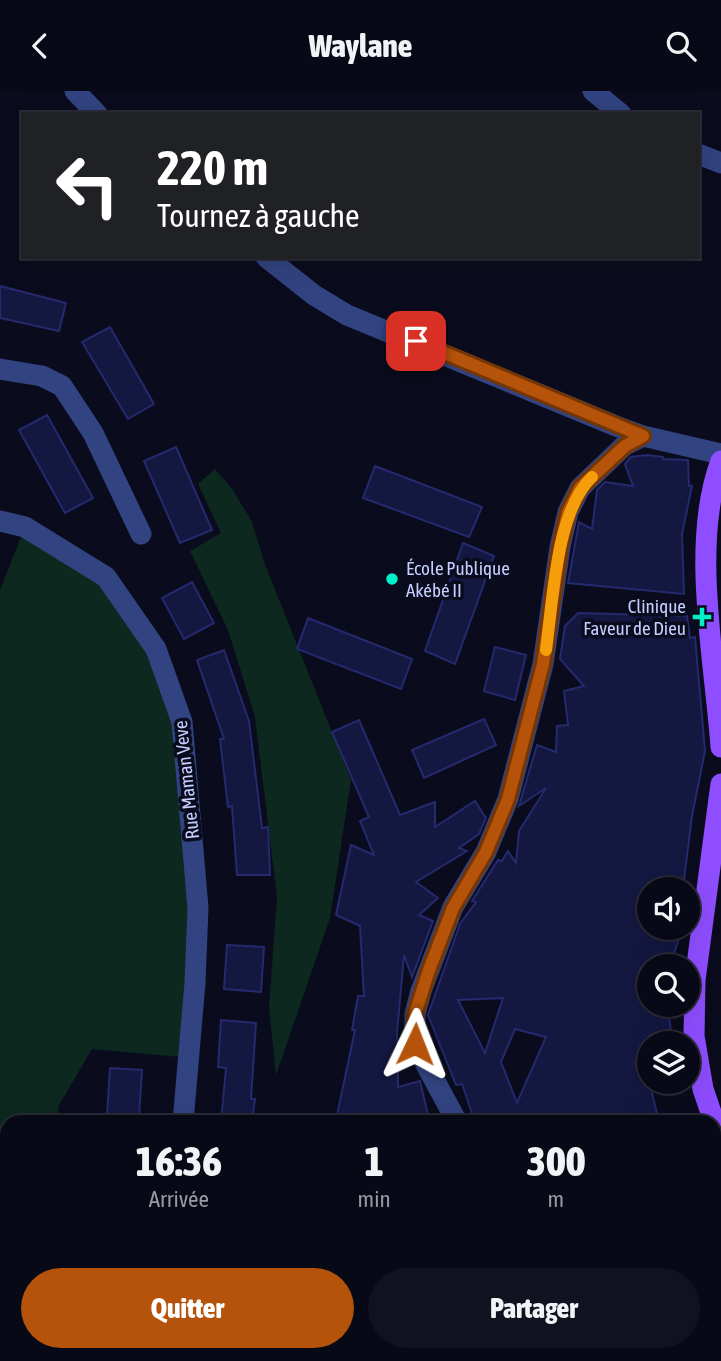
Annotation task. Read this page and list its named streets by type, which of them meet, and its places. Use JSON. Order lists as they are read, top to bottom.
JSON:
{
  "streets": {
    "street": ["Rue Maman Veve"]
  },
  "places": {
    "other": ["École Publique Akébé II"],
    "health": ["Clinique Faveur de Dieu"]
  },
  "page": {
    "header": "Waylane",
    "turn": ["220 m", "Tournez à gauche"],
    "eta": [
      "16:36",
      "Arrivée",
      "1",
      "min",
      "300",
      "m"
    ],
    "buttons": ["Quitter", "Partager"]
  }
}
